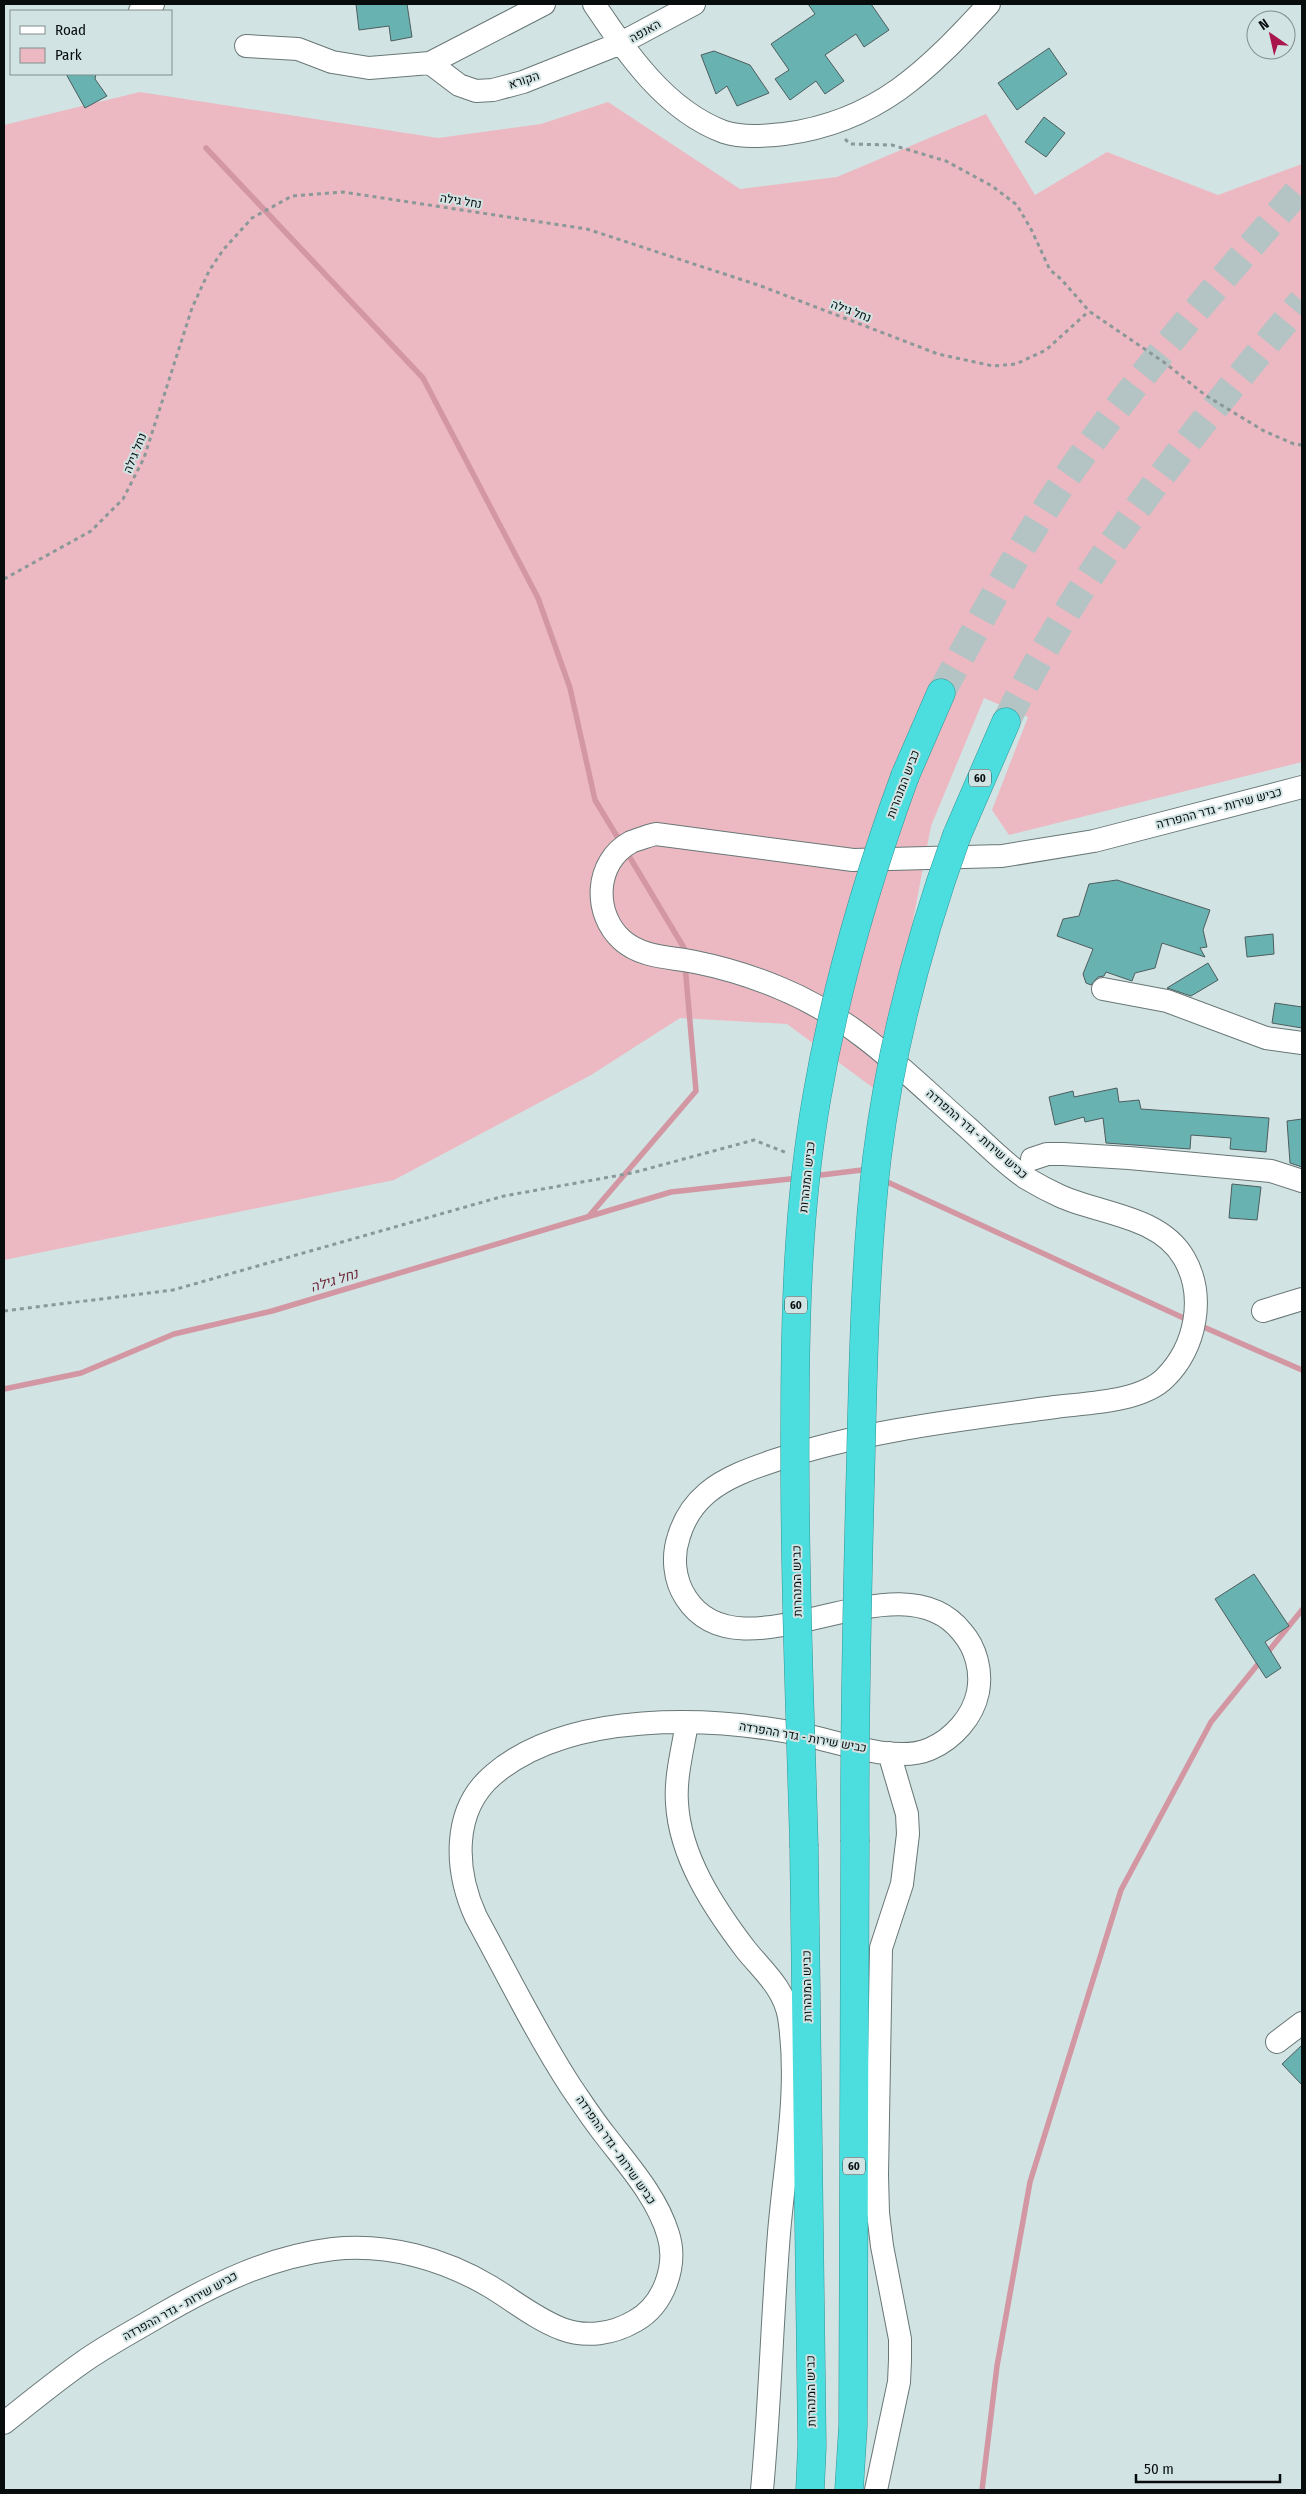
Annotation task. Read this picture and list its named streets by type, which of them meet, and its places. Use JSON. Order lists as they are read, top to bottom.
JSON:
{
  "streets": {
    "highway": ["60", "כביש המנהרות"],
    "street": ["האנפה", "הקורא", "כביש שירות - גדר ההפרדה"],
    "path": ["נחל גילה"]
  },
  "crossings": [
    ["האנפה", "הקורא"]
  ],
  "water": ["נחל גילה"],
  "legend": ["Road", "Park"],
  "scale_bar": "50 m",
  "north": "top left"
}
